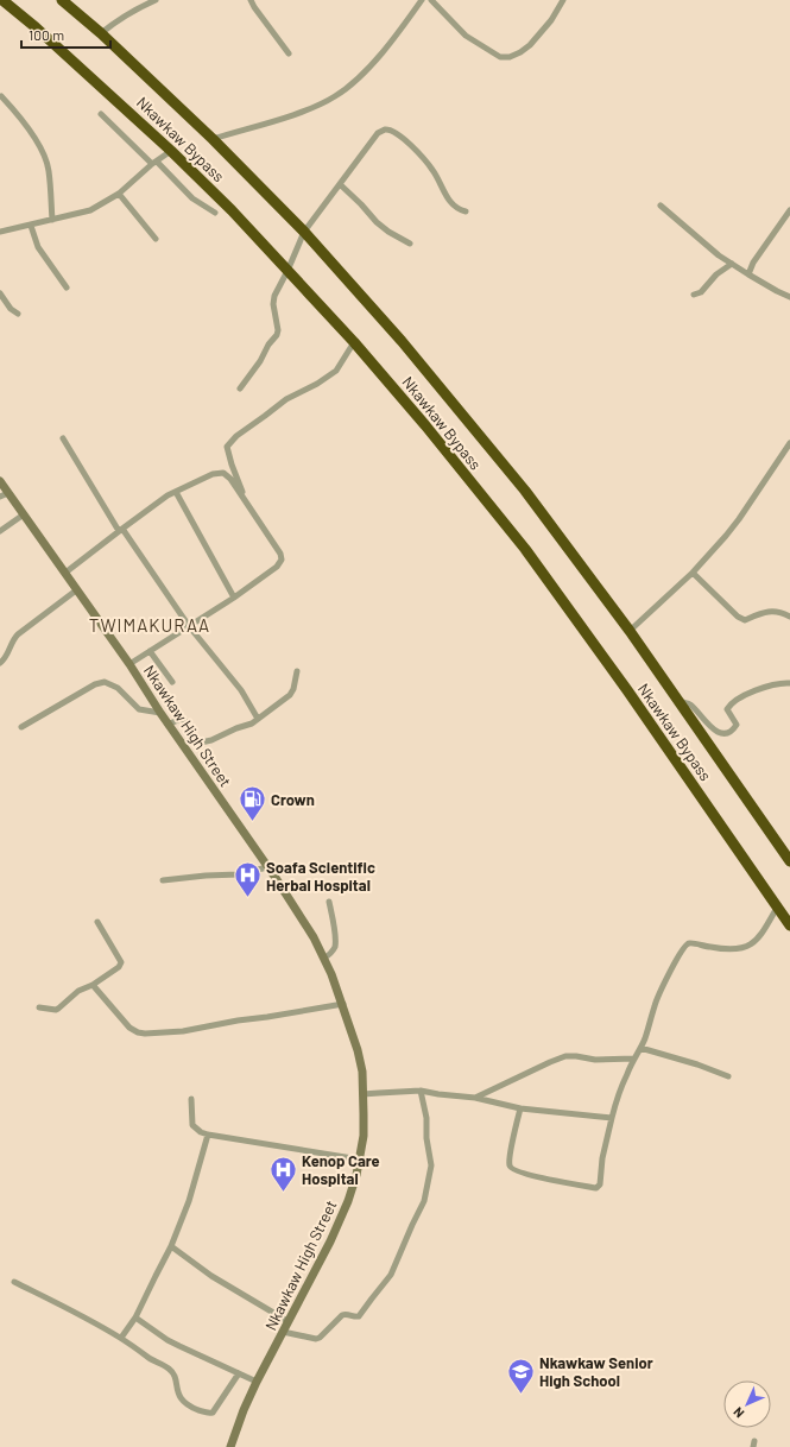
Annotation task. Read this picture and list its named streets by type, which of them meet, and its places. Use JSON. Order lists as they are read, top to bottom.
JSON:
{
  "streets": {
    "highway": ["Nkawkaw Bypass"],
    "main road": ["Nkawkaw High Street"]
  },
  "districts": ["TWIMAKURAA"],
  "places": {
    "fuel station": ["Crown"],
    "hospital": ["Soafa Scientific Herbal Hospital", "Kenop Care Hospital"],
    "school or university": ["Nkawkaw Senior High School"]
  },
  "scale_bar": "100 m",
  "north": "bottom left"
}
